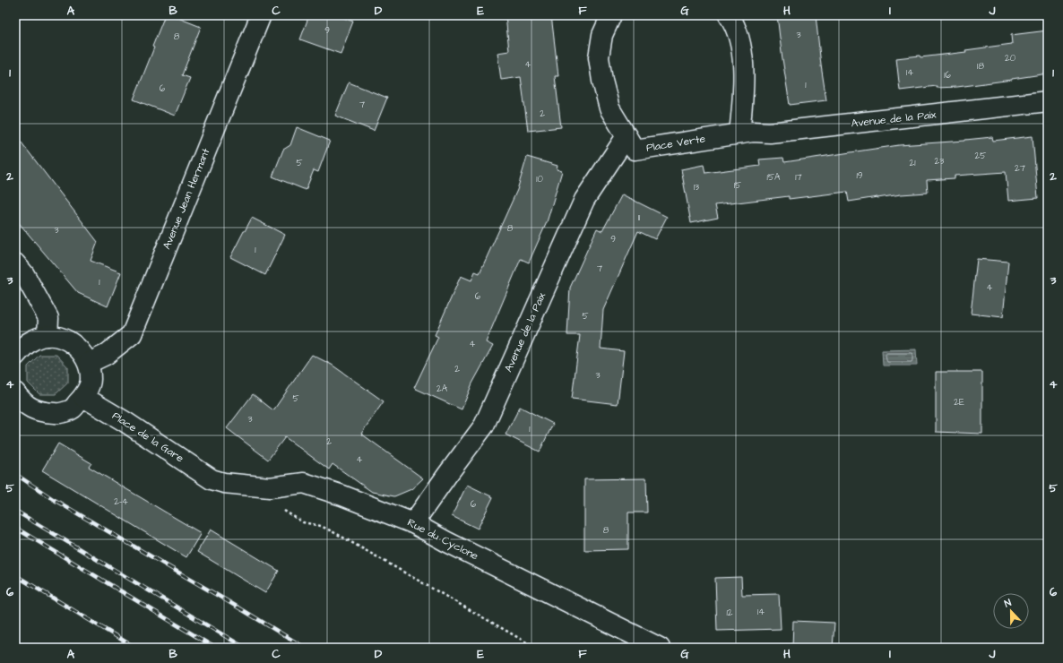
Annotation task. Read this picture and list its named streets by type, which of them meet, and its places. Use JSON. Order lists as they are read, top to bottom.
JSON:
{
  "streets": {
    "street": [
      "Avenue de la Paix",
      "Place Verte",
      "Avenue Jean Hermant",
      "Place de la Gare",
      "Rue du Cyclone"
    ]
  },
  "crossings": [
    ["Avenue de la Paix", "Place Verte"],
    ["Avenue de la Paix", "Rue du Cyclone"],
    ["Place de la Gare", "Rue du Cyclone"]
  ],
  "house_numbers": [
    "9",
    "3",
    "8",
    "20",
    "4",
    "18",
    "14",
    "16",
    "1",
    "6",
    "7",
    "2",
    "25",
    "23",
    "5",
    "21",
    "27",
    "19",
    "15A",
    "17",
    "10",
    "15",
    "13",
    "11",
    "8",
    "3",
    "9",
    "1",
    "7",
    "1",
    "4",
    "6",
    "5",
    "4",
    "2",
    "3",
    "2A",
    "5",
    "2E",
    "3",
    "1",
    "2",
    "4",
    "2-4",
    "6",
    "8",
    "14",
    "12"
  ],
  "north": "top",
  "grid": {
    "columns": [
      "A",
      "B",
      "C",
      "D",
      "E",
      "F",
      "G",
      "H",
      "I",
      "J"
    ],
    "rows": [
      "1",
      "2",
      "3",
      "4",
      "5",
      "6"
    ]
  }
}
